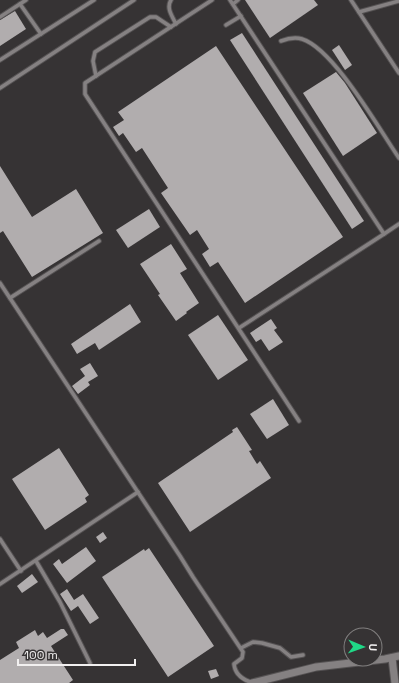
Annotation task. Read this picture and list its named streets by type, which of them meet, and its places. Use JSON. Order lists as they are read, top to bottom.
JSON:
{
  "scale_bar": "100 m",
  "north": "right"
}
